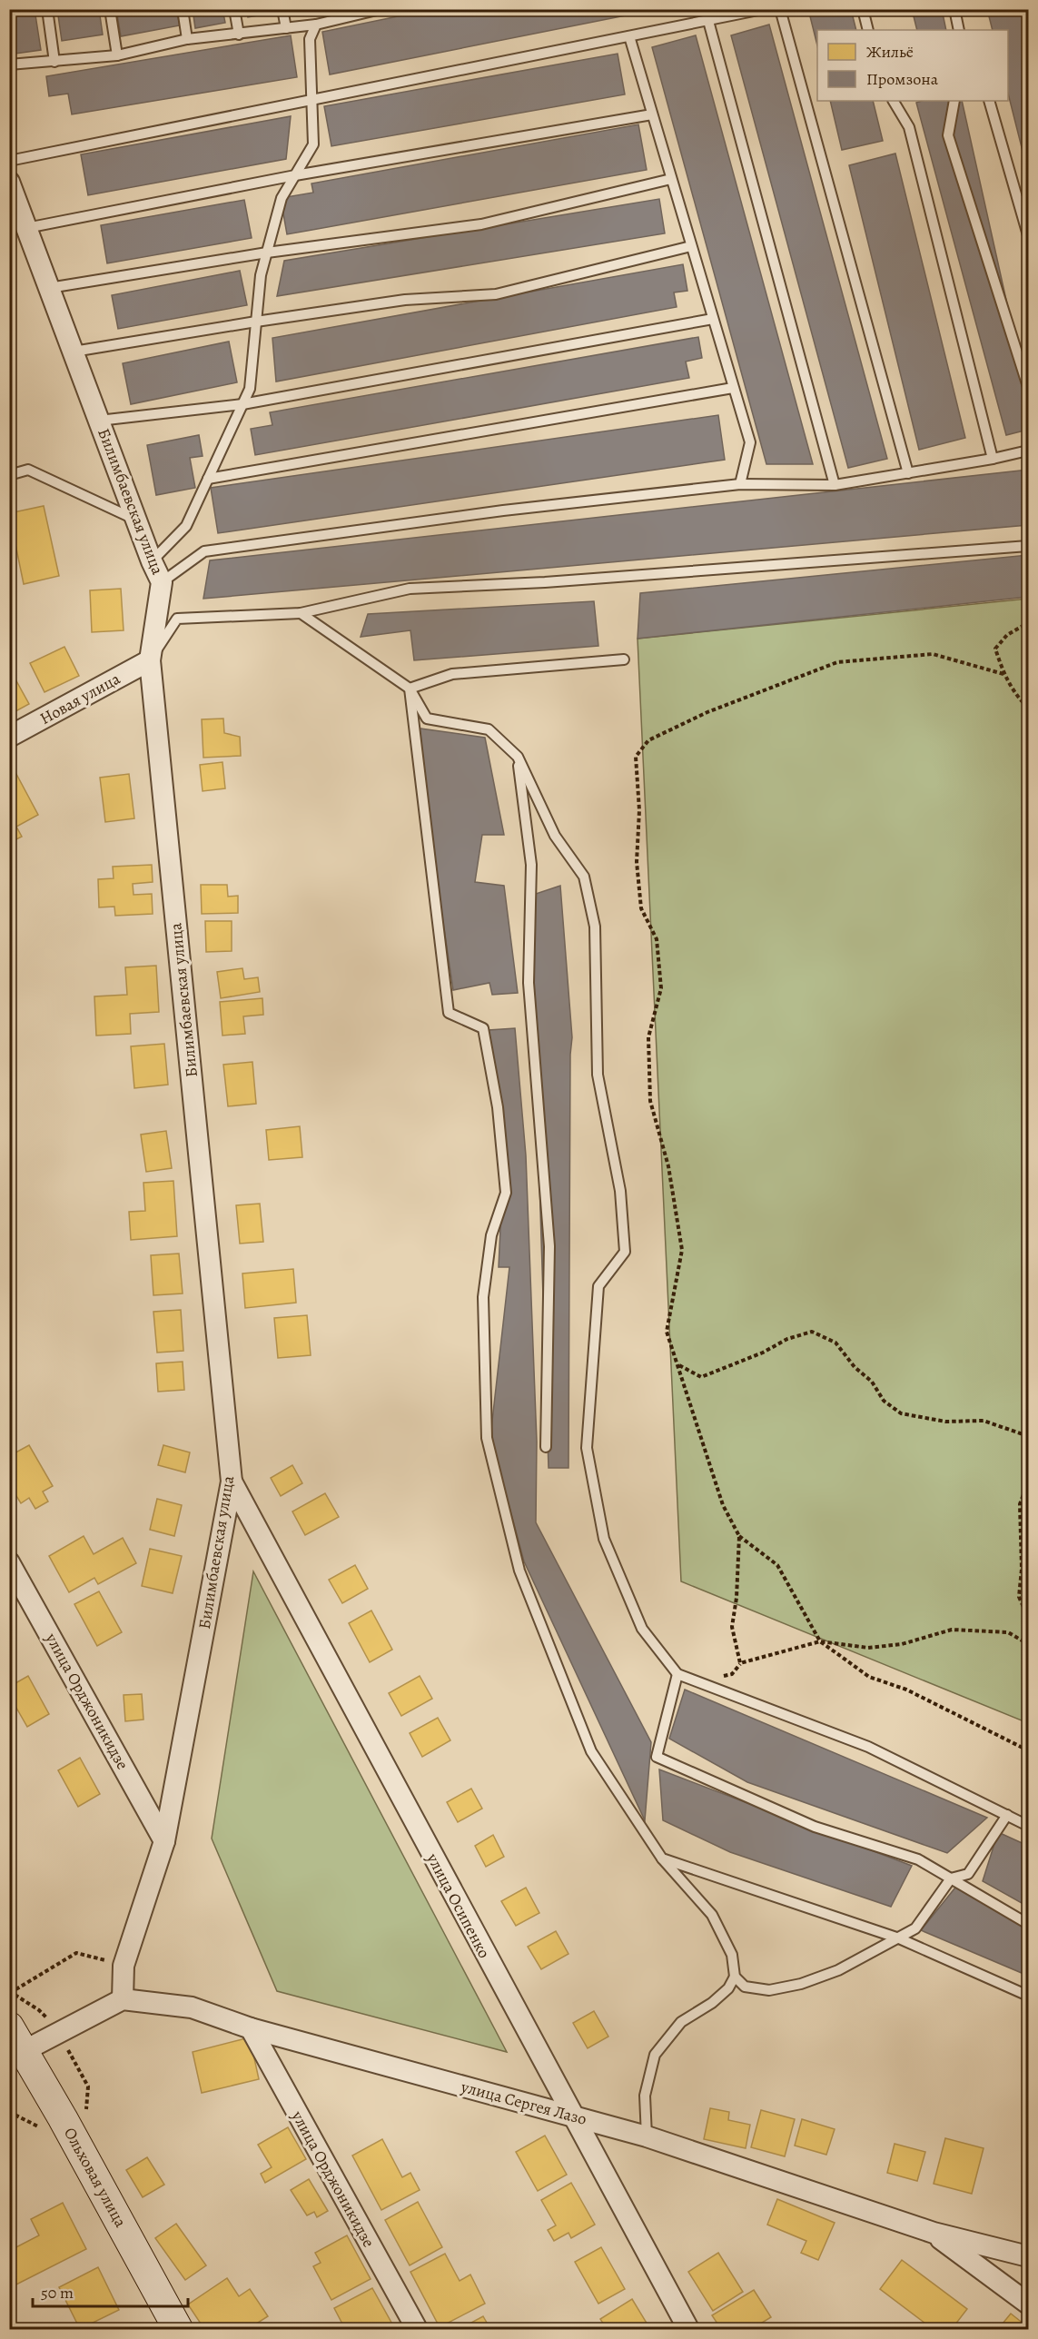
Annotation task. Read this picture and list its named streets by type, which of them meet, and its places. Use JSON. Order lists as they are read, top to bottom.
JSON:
{
  "streets": {
    "main road": ["Ольховая улица"],
    "street": [
      "Билимбаевская улица",
      "Новая улица",
      "улица Орджоникидзе",
      "улица Осипенко",
      "улица Сергея Лазо"
    ]
  },
  "crossings": [
    ["Билимбаевская улица", "Новая улица"],
    ["Билимбаевская улица", "улица Орджоникидзе"],
    ["Билимбаевская улица", "улица Осипенко"],
    ["Билимбаевская улица", "улица Сергея Лазо"],
    ["улица Орджоникидзе", "улица Сергея Лазо"],
    ["улица Осипенко", "улица Сергея Лазо"]
  ],
  "legend": ["Жильё", "Промзона"],
  "scale_bar": "50 m"
}
